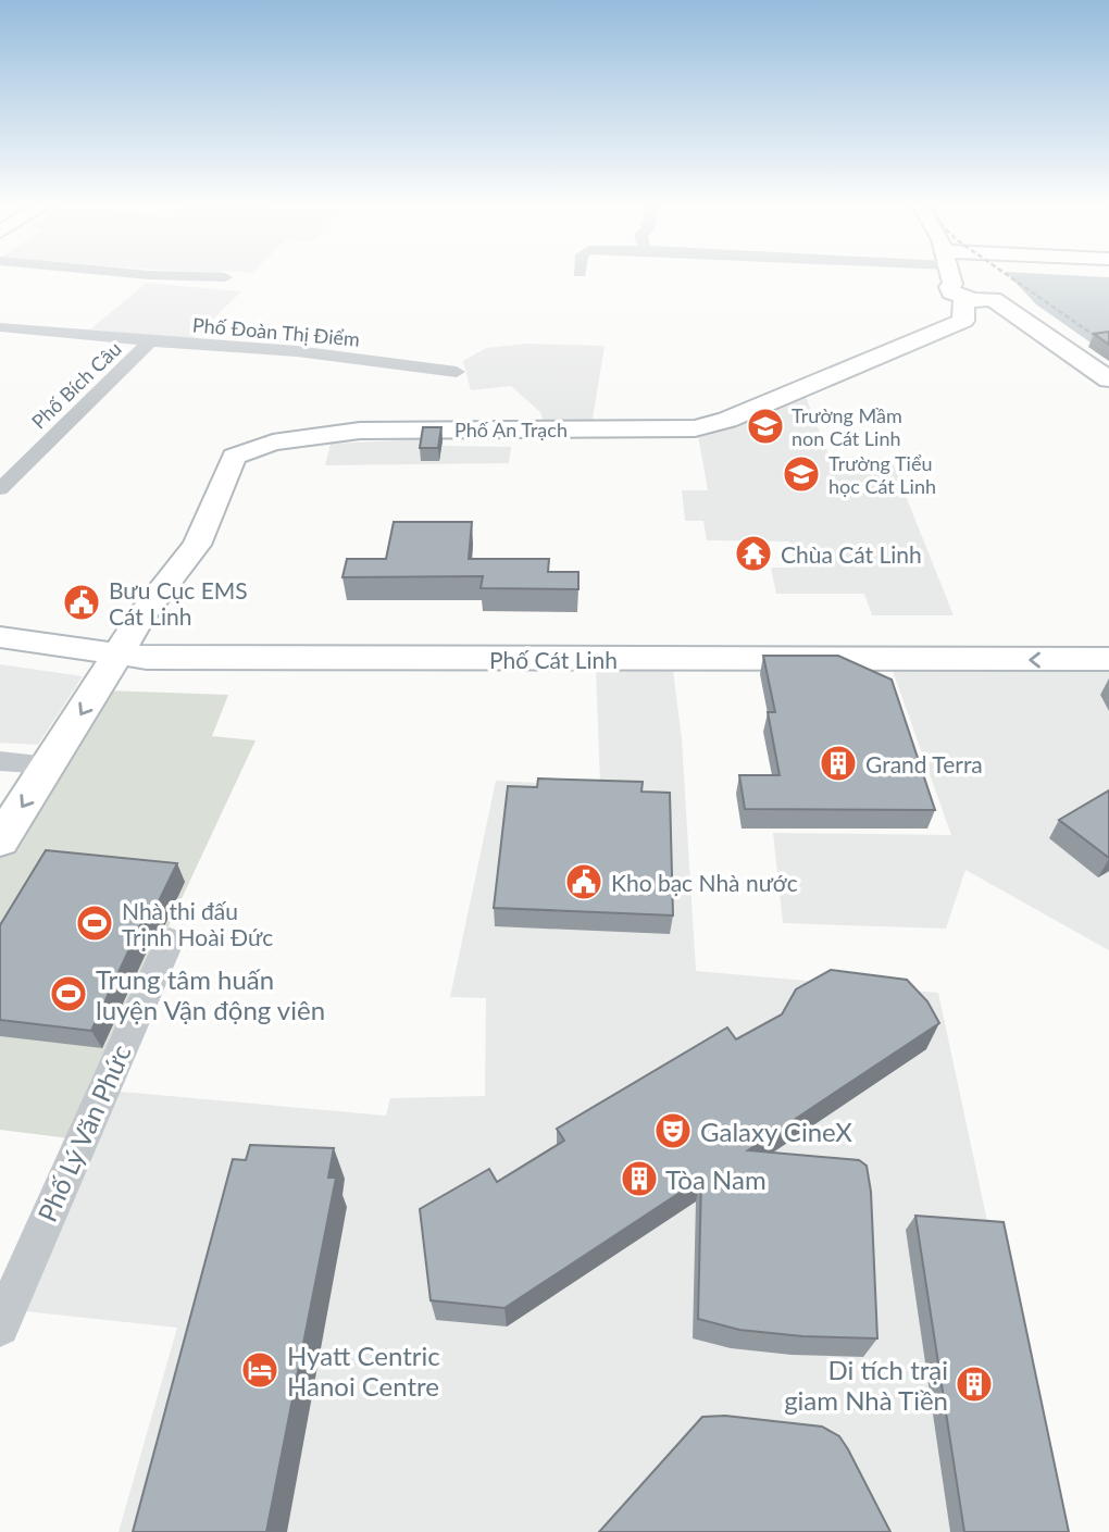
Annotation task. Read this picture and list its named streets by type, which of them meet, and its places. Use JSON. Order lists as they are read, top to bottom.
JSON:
{
  "streets": {
    "street": [
      "Phố Đoàn Thị Điểm",
      "Phố Bích Câu",
      "Phố An Trạch",
      "Phố Cát Linh",
      "Phố Lý Văn Phức"
    ]
  },
  "crossings": [
    ["Phố Đoàn Thị Điểm", "Phố Bích Câu"],
    ["Phố An Trạch", "Phố Cát Linh"]
  ],
  "one_way": ["Phố Cát Linh"],
  "places": {
    "school or university": ["Trường Mầm non Cát Linh", "Trường Tiểu học Cát Linh"],
    "temple": ["Chùa Cát Linh"],
    "public building": ["Bưu Cục EMS Cát Linh", "Kho bạc Nhà nước"],
    "building": ["Grand Terra", "Tòa Nam", "Di tích trại giam Nhà Tiền"],
    "sports": ["Nhà thi đấu Trịnh Hoài Đức", "Trung tâm huấn luyện Vận động viên"],
    "theatre": ["Galaxy CineX"],
    "hotel": ["Hyatt Centric Hanoi Centre"]
  }
}
